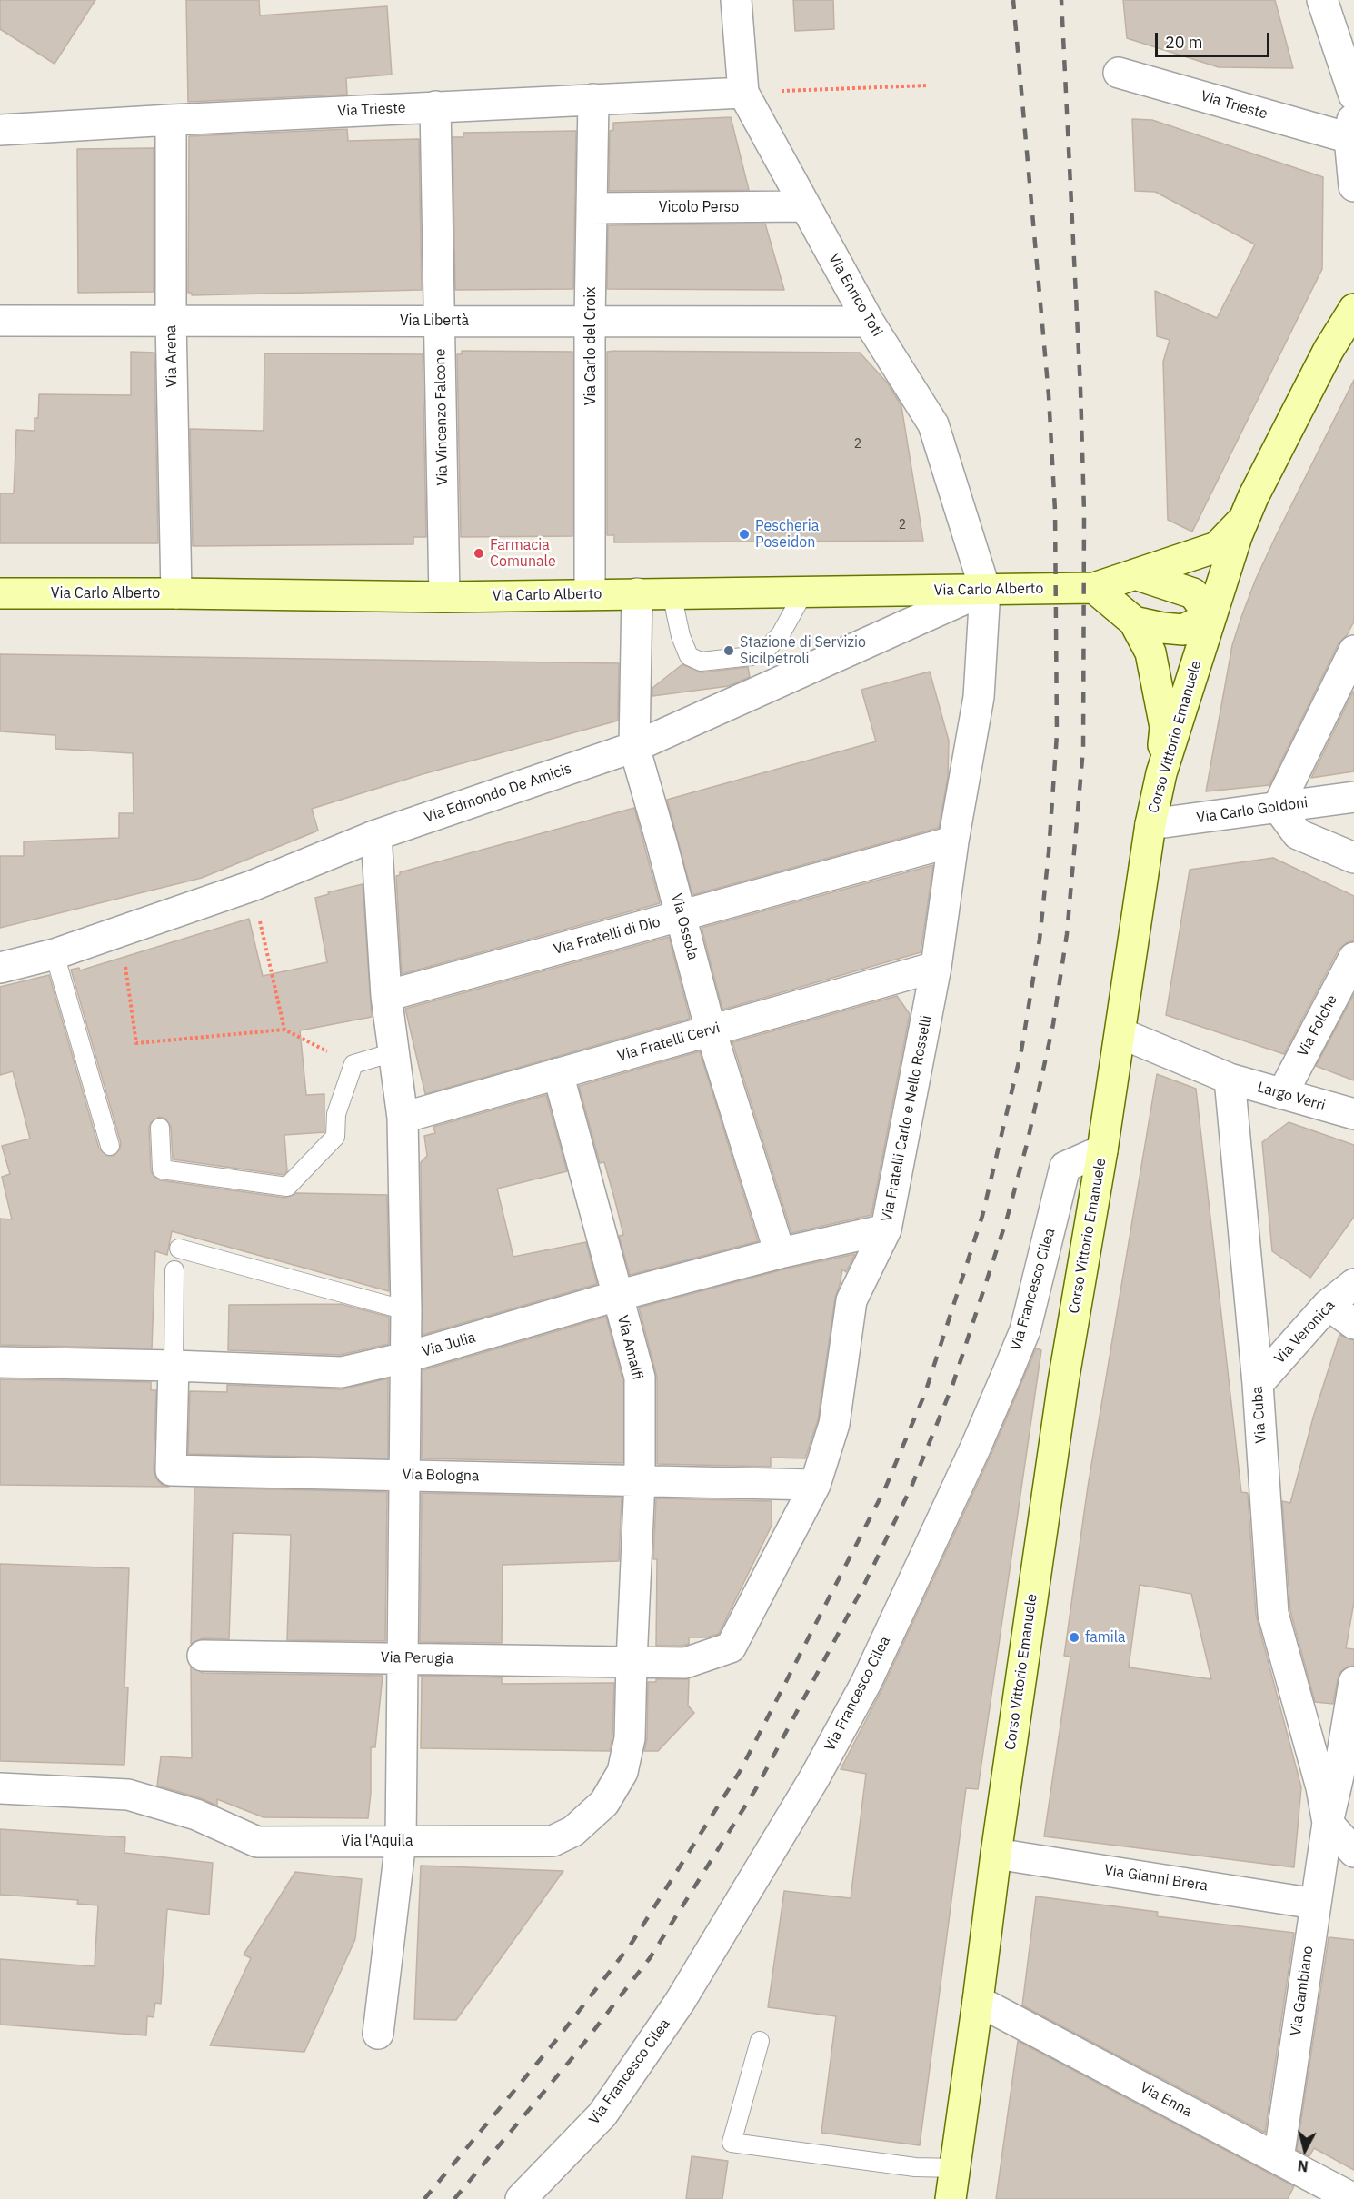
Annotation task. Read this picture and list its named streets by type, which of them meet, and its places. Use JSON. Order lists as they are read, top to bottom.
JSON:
{
  "streets": {
    "main road": ["Via Carlo Alberto", "Corso Vittorio Emanuele"],
    "street": [
      "Via Trieste",
      "Vicolo Perso",
      "Via Enrico Toti",
      "Via Libertà",
      "Via Carlo del Croix",
      "Via Arena",
      "Via Vincenzo Falcone",
      "Via Edmondo De Amicis",
      "Via Carlo Goldoni",
      "Via Ossola",
      "Via Fratelli di Dio",
      "Via Folche",
      "Via Fratelli Cervi",
      "Largo Verri",
      "Via Fratelli Carlo e Nello Rosselli",
      "Via Francesco Cilea",
      "Via Veronica",
      "Via Julia",
      "Via Amalfi",
      "Via Cuba",
      "Via Bologna",
      "Via Perugia",
      "Via l'Aquila",
      "Via Gianni Brera",
      "Via Gambiano",
      "Via Enna"
    ]
  },
  "crossings": [
    ["Via Trieste", "Via Enrico Toti"],
    ["Via Trieste", "Via Carlo del Croix"],
    ["Via Trieste", "Via Arena"],
    ["Via Trieste", "Via Vincenzo Falcone"],
    ["Vicolo Perso", "Via Enrico Toti"],
    ["Vicolo Perso", "Via Carlo del Croix"],
    ["Via Enrico Toti", "Via Libertà"],
    ["Via Enrico Toti", "Via Carlo Alberto"],
    ["Via Enrico Toti", "Via Edmondo De Amicis"],
    ["Via Enrico Toti", "Via Fratelli Carlo e Nello Rosselli"],
    ["Via Libertà", "Via Carlo del Croix"],
    ["Via Libertà", "Via Arena"],
    ["Via Libertà", "Via Vincenzo Falcone"],
    ["Via Carlo del Croix", "Via Carlo Alberto"],
    ["Via Arena", "Via Carlo Alberto"],
    ["Via Vincenzo Falcone", "Via Carlo Alberto"],
    ["Via Carlo Alberto", "Corso Vittorio Emanuele"],
    ["Via Carlo Alberto", "Via Edmondo De Amicis"],
    ["Via Carlo Alberto", "Via Ossola"],
    ["Via Carlo Alberto", "Via Fratelli Carlo e Nello Rosselli"],
    ["Corso Vittorio Emanuele", "Via Carlo Goldoni"],
    ["Corso Vittorio Emanuele", "Via Francesco Cilea"],
    ["Corso Vittorio Emanuele", "Via Gianni Brera"],
    ["Corso Vittorio Emanuele", "Via Enna"],
    ["Via Edmondo De Amicis", "Via Ossola"],
    ["Via Edmondo De Amicis", "Via Fratelli Carlo e Nello Rosselli"],
    ["Via Ossola", "Via Fratelli di Dio"],
    ["Via Ossola", "Via Fratelli Cervi"],
    ["Via Ossola", "Via Julia"],
    ["Via Fratelli di Dio", "Via Fratelli Carlo e Nello Rosselli"],
    ["Via Folche", "Largo Verri"],
    ["Via Fratelli Cervi", "Via Fratelli Carlo e Nello Rosselli"],
    ["Via Fratelli Cervi", "Via Amalfi"],
    ["Largo Verri", "Via Cuba"],
    ["Via Fratelli Carlo e Nello Rosselli", "Via Julia"],
    ["Via Fratelli Carlo e Nello Rosselli", "Via Amalfi"],
    ["Via Fratelli Carlo e Nello Rosselli", "Via Bologna"],
    ["Via Fratelli Carlo e Nello Rosselli", "Via Perugia"],
    ["Via Fratelli Carlo e Nello Rosselli", "Via l'Aquila"],
    ["Via Veronica", "Via Cuba"],
    ["Via Julia", "Via Amalfi"],
    ["Via Julia", "Via Bologna"],
    ["Via Amalfi", "Via Bologna"],
    ["Via Amalfi", "Via Perugia"],
    ["Via Amalfi", "Via l'Aquila"],
    ["Via Cuba", "Via Gambiano"],
    ["Via Perugia", "Via l'Aquila"],
    ["Via Gianni Brera", "Via Gambiano"],
    ["Via Gambiano", "Via Enna"]
  ],
  "places": [
    "Pescheria Poseidon",
    "Farmacia Comunale",
    "Stazione di Servizio Sicilpetroli",
    "famila"
  ],
  "house_numbers": ["2", "2"],
  "scale_bar": "20 m",
  "north": "bottom"
}
